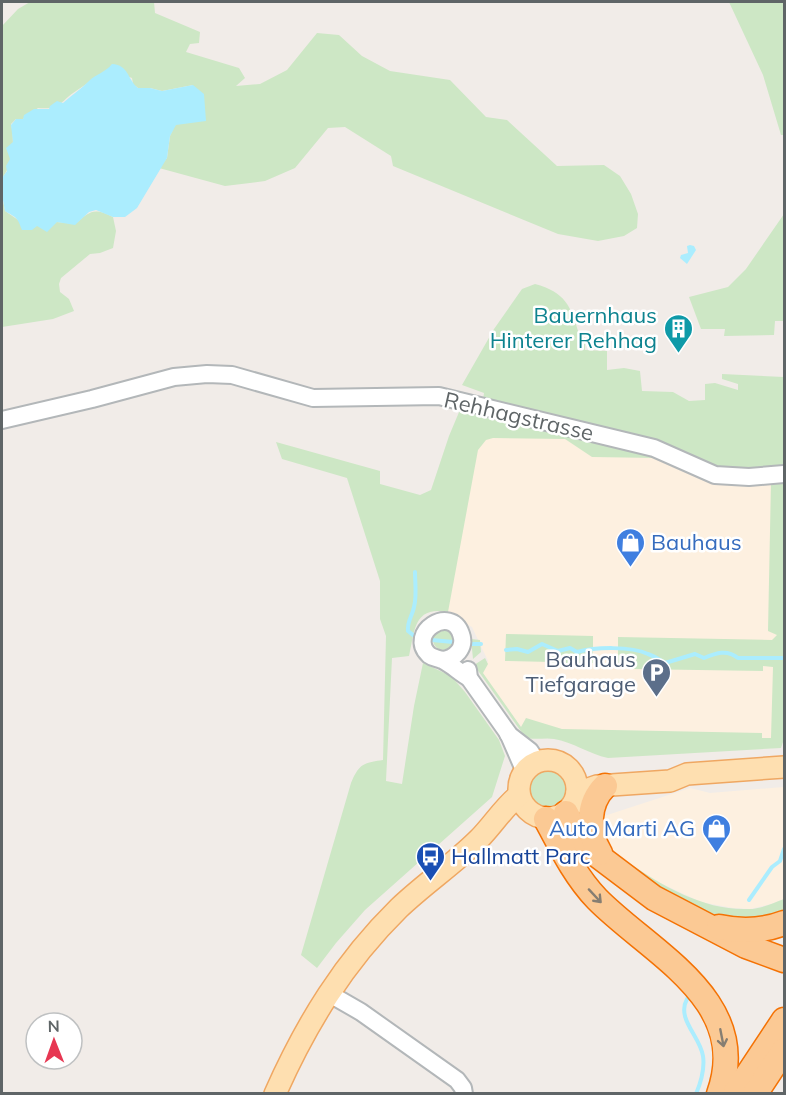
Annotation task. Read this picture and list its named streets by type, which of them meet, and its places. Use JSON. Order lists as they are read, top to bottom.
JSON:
{
  "streets": {
    "street": ["Rehhagstrasse"]
  },
  "places": {
    "building": ["Bauernhaus Hinterer Rehhag"],
    "shop": ["Bauhaus", "Auto Marti AG"],
    "parking": ["Bauhaus Tiefgarage"],
    "bus stop": ["Hallmatt Parc"]
  },
  "north": "top"
}
